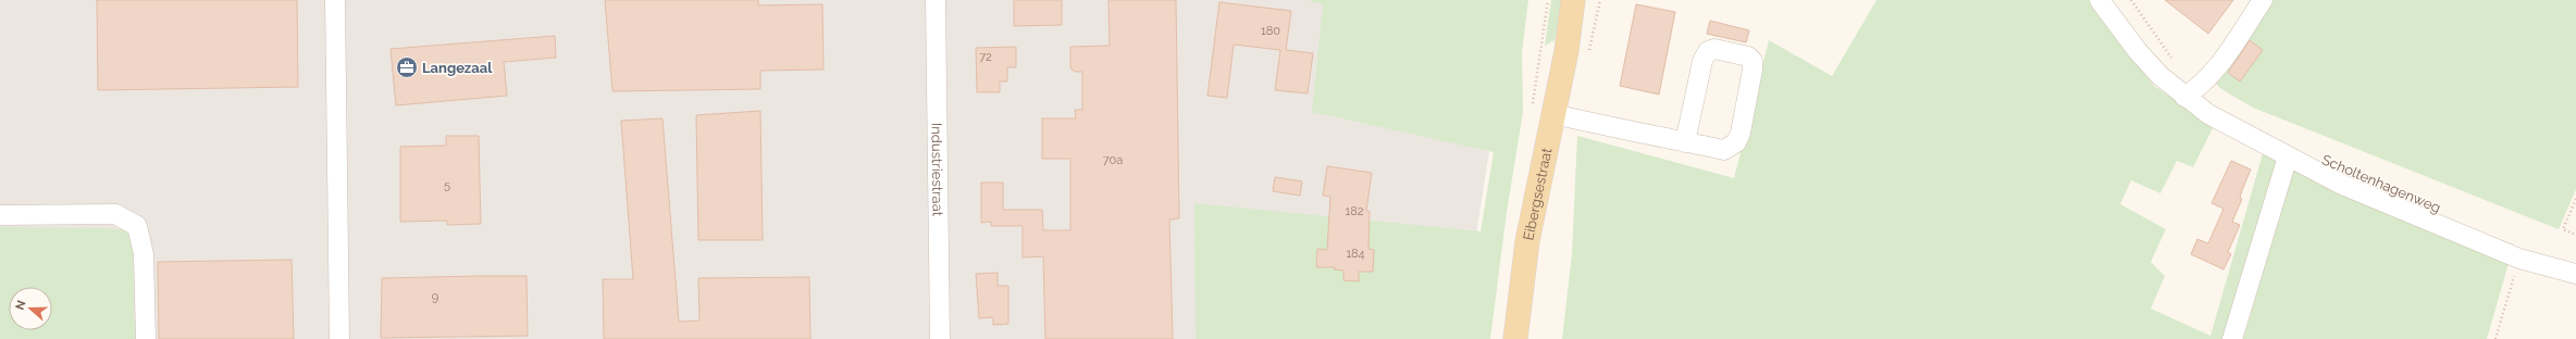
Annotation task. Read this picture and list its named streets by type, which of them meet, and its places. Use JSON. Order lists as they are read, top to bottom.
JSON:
{
  "streets": {
    "main road": ["Eibergsestraat"],
    "street": ["Industriestraat", "Scholtenhagenweg"]
  },
  "places": {
    "office": ["Langezaal"]
  },
  "house_numbers": [
    "180",
    "72",
    "70a",
    "5",
    "182",
    "184",
    "9"
  ],
  "north": "left"
}
